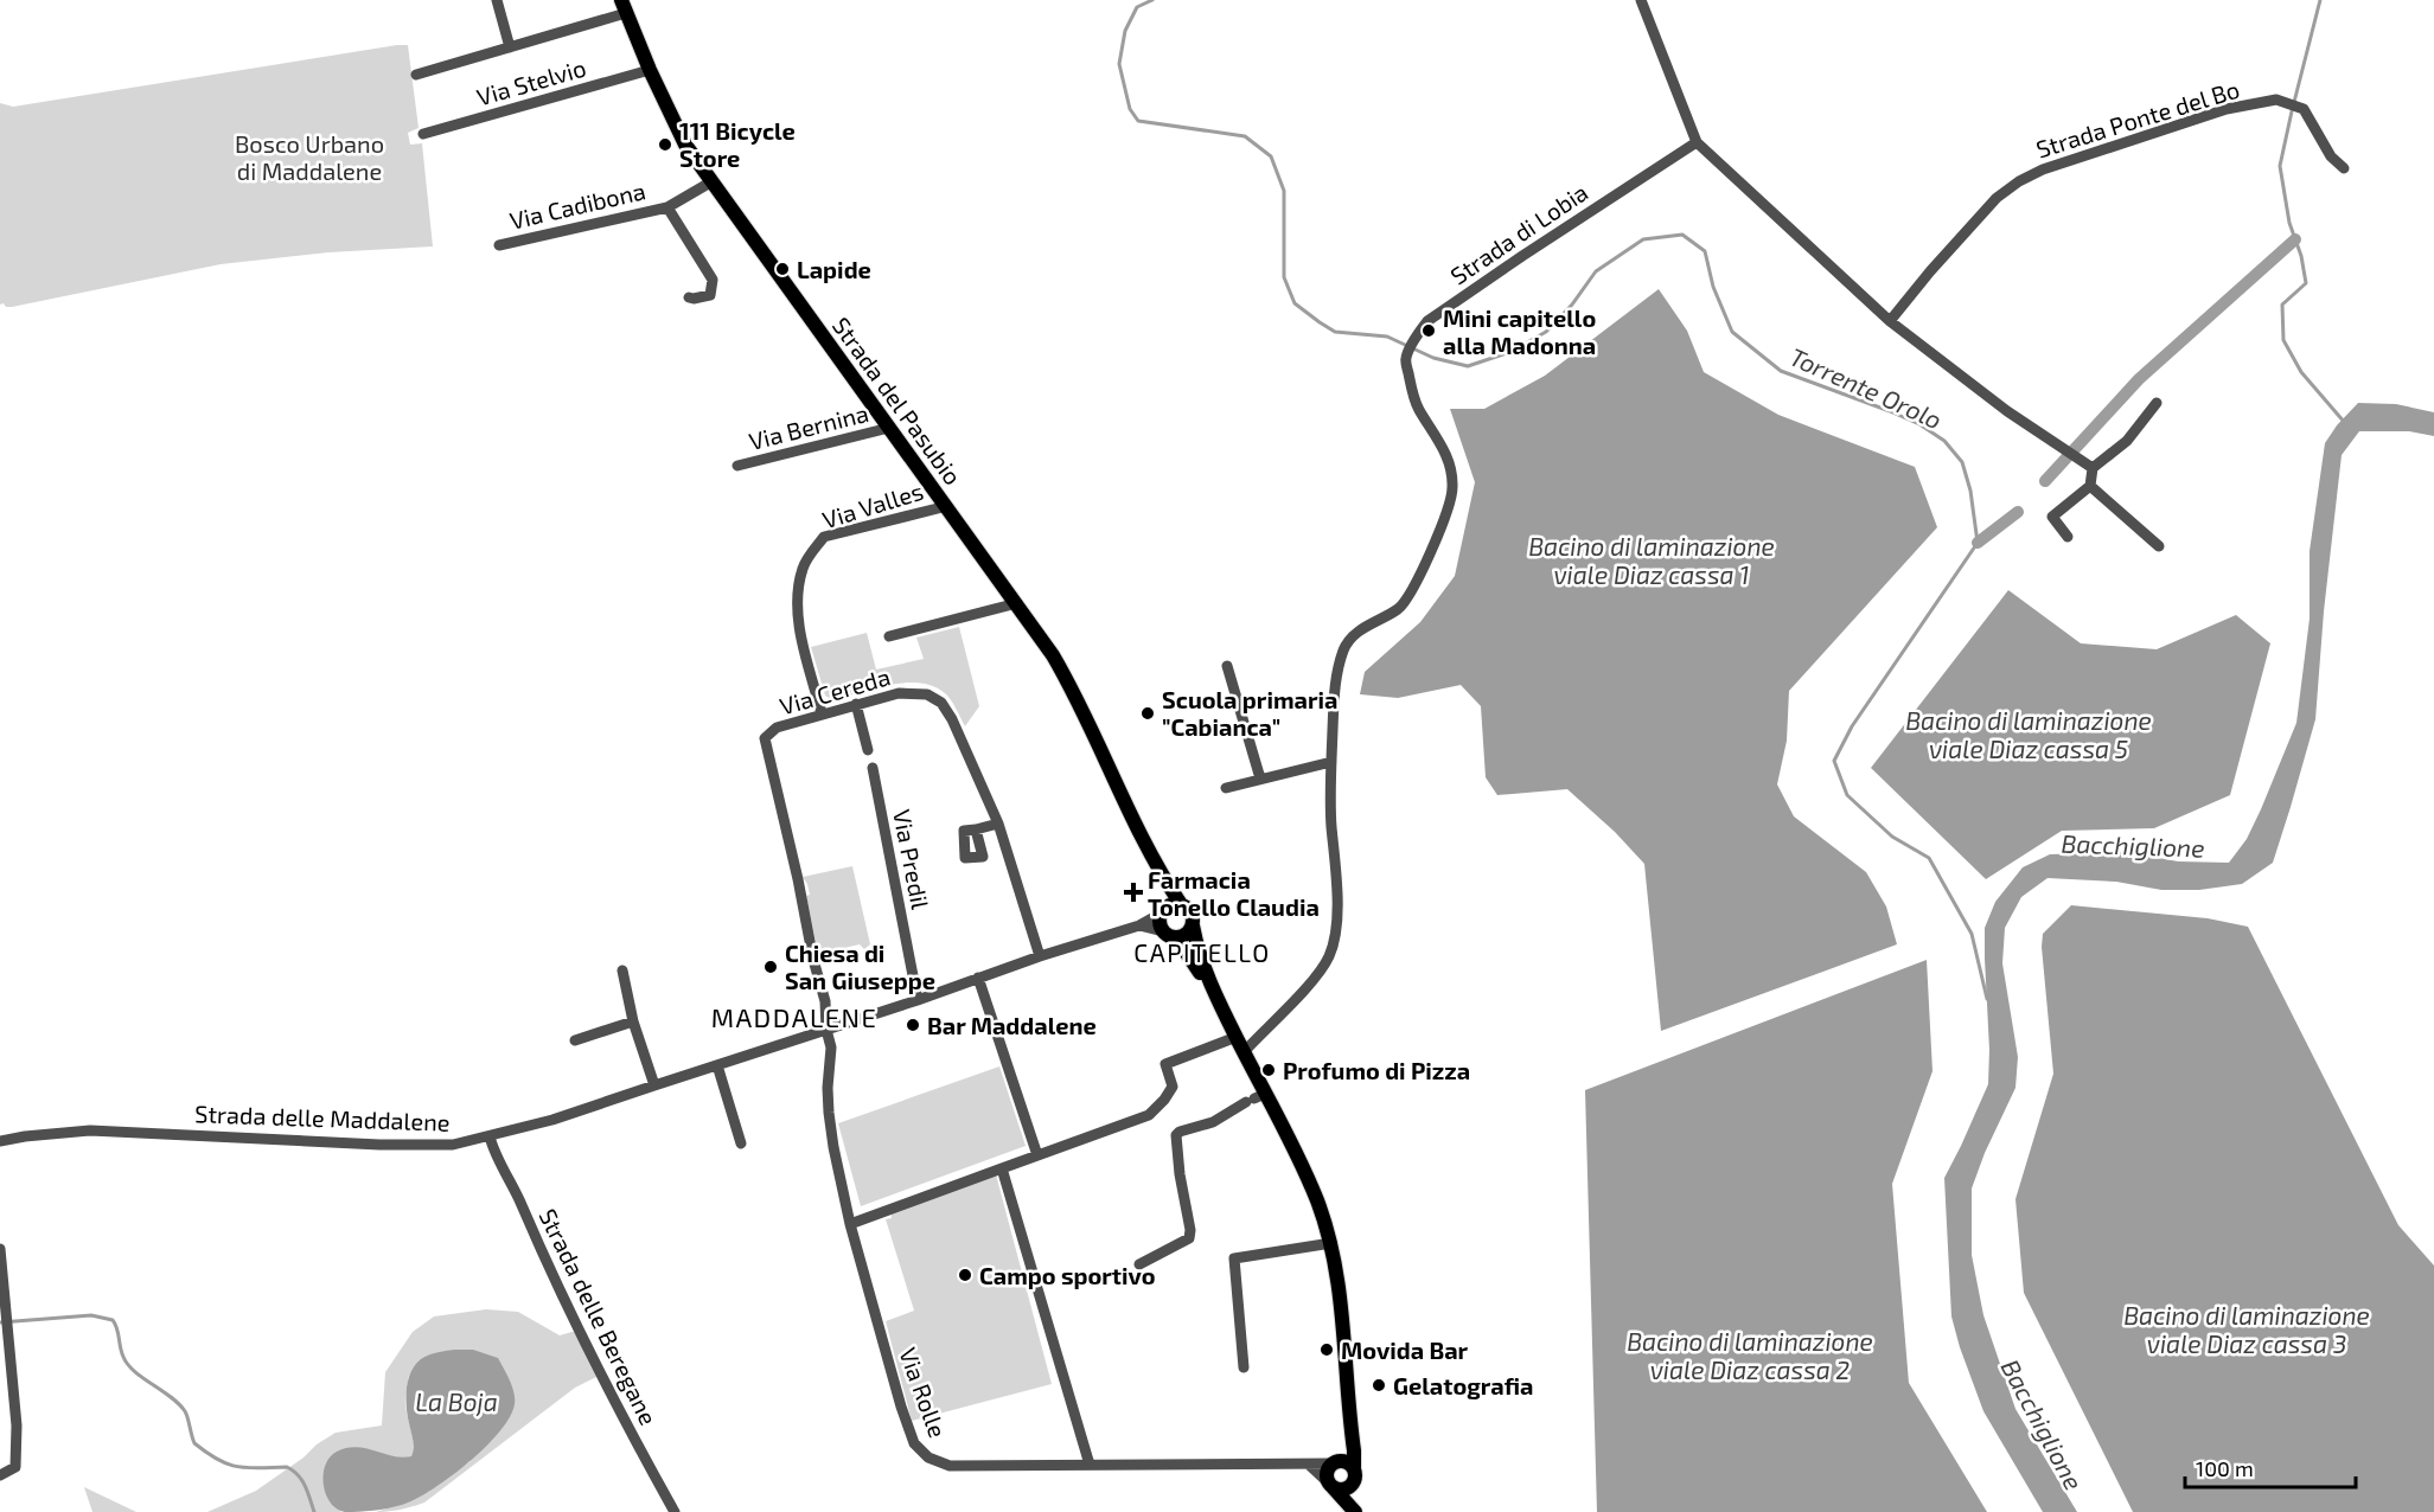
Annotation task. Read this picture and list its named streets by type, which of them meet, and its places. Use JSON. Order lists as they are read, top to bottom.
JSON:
{
  "streets": {
    "main road": ["Strada del Pasubio"],
    "street": [
      "Via Stelvio",
      "Strada Ponte del Bo",
      "Via Cadibona",
      "Strada di Lobia",
      "Via Bernina",
      "Via Valles",
      "Via Cereda",
      "Via Predil",
      "Strada delle Maddalene",
      "Strada delle Beregane",
      "Via Rolle"
    ]
  },
  "crossings": [
    ["Via Stelvio", "Strada del Pasubio"],
    ["Via Cadibona", "Strada del Pasubio"],
    ["Strada del Pasubio", "Via Bernina"],
    ["Strada del Pasubio", "Via Valles"],
    ["Strada del Pasubio", "Strada delle Maddalene"],
    ["Via Valles", "Via Cereda"],
    ["Via Cereda", "Strada delle Maddalene"],
    ["Via Cereda", "Via Rolle"],
    ["Via Predil", "Strada delle Maddalene"],
    ["Strada delle Maddalene", "Strada delle Beregane"],
    ["Strada delle Maddalene", "Via Rolle"]
  ],
  "districts": ["CAPITELLO", "MADDALENE"],
  "water": [
    "Torrente Orolo",
    "Bacino di laminazione viale Diaz cassa 1",
    "Bacino di laminazione viale Diaz cassa 5",
    "Bacchiglione",
    "Bacino di laminazione viale Diaz cassa 3",
    "Bacino di laminazione viale Diaz cassa 2",
    "La Boja"
  ],
  "parks": ["Bosco Urbano di Maddalene"],
  "places": {
    "other": [
      "111 Bicycle Store",
      "Lapide",
      "Mini capitello alla Madonna",
      "Scuola primaria \"Cabianca\"",
      "Chiesa di San Giuseppe",
      "Bar Maddalene",
      "Profumo di Pizza",
      "Campo sportivo",
      "Movida Bar",
      "Gelatografia"
    ],
    "health": ["Farmacia Tonello Claudia"]
  },
  "scale_bar": "100 m"
}
